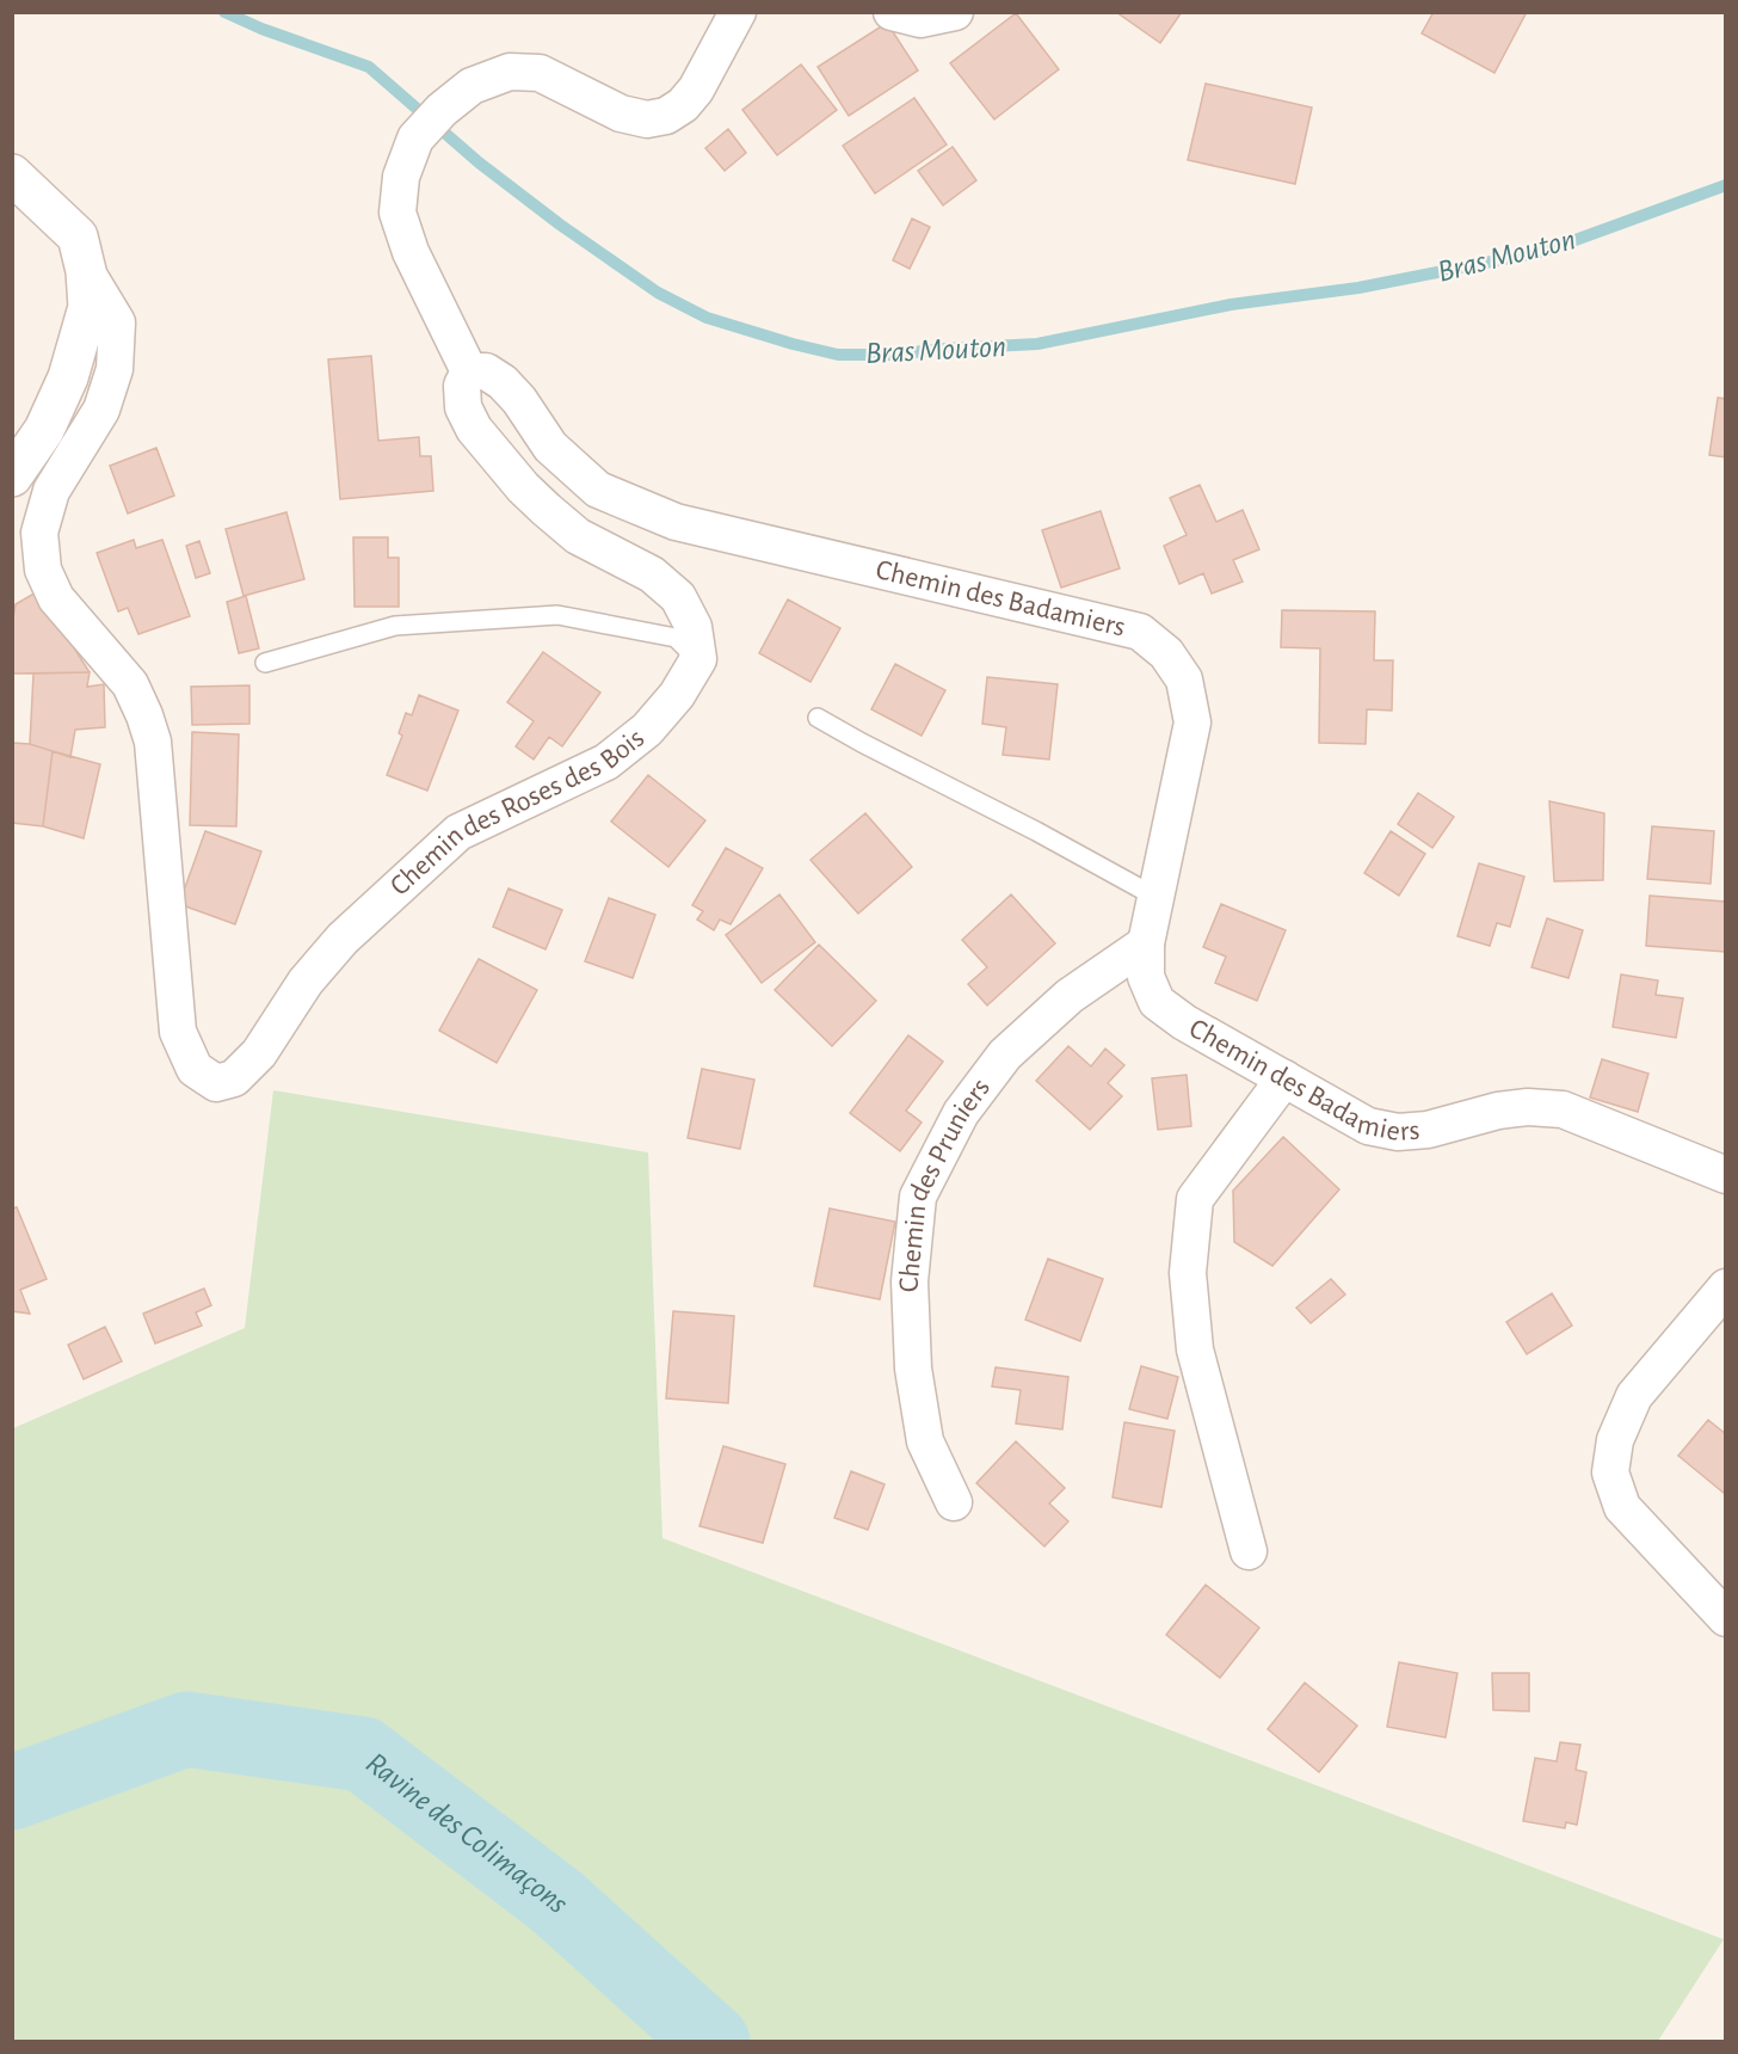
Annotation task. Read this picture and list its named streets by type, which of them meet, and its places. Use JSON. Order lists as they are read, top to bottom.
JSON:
{
  "streets": {
    "street": ["Chemin des Badamiers", "Chemin des Roses des Bois", "Chemin des Pruniers"]
  },
  "crossings": [
    ["Chemin des Badamiers", "Chemin des Pruniers"]
  ],
  "water": ["Bras Mouton", "Ravine des Colimaçons"]
}
